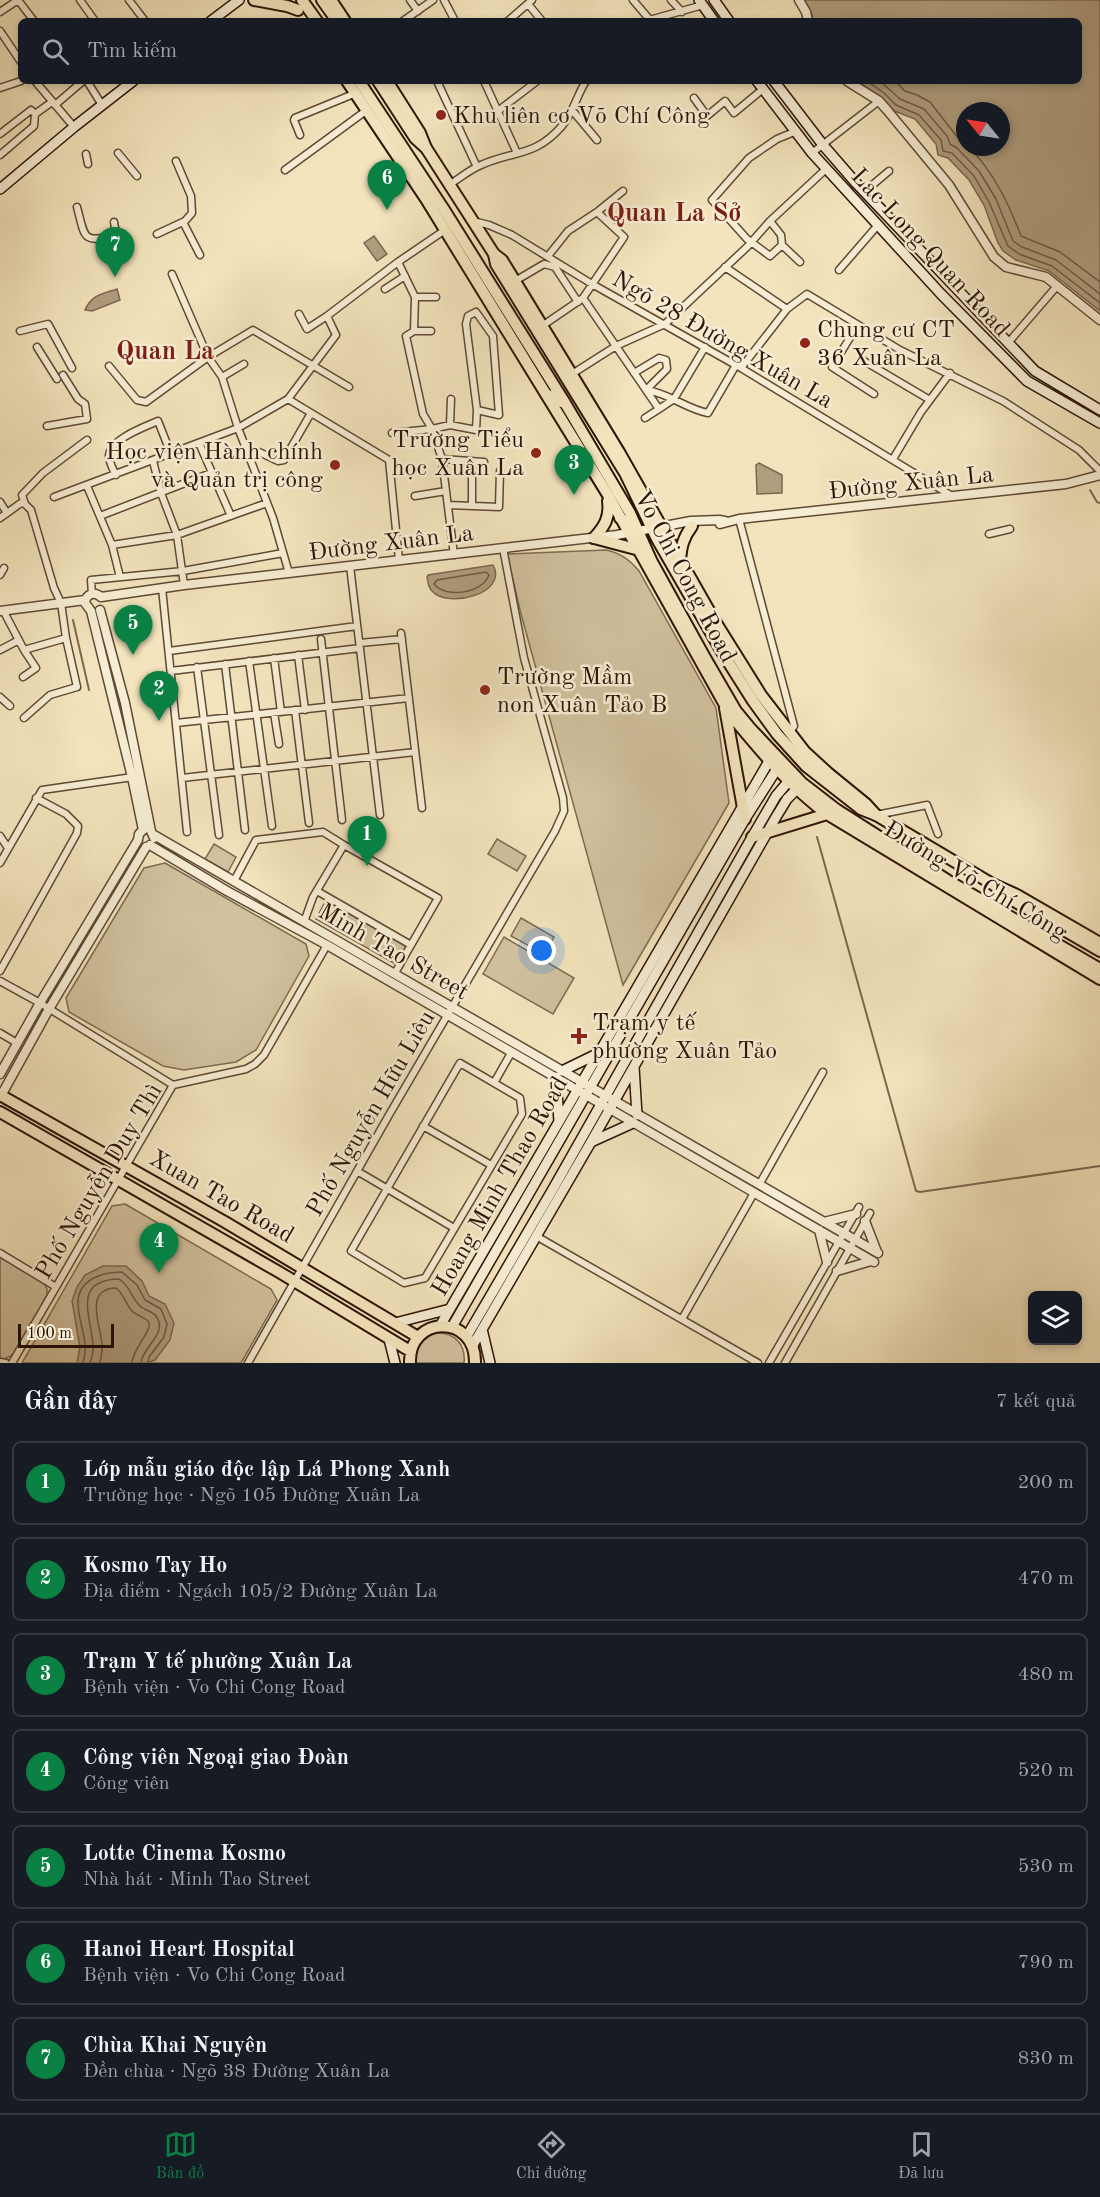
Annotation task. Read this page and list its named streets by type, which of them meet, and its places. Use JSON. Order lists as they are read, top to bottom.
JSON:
{
  "streets": {
    "main road": [
      "Lac Long Quan Road",
      "Vo Chi Cong Road",
      "Đường Võ Chí Công",
      "Hoang Minh Thao Road",
      "Xuan Tao Road"
    ],
    "street": [
      "Ngõ 28 Đường Xuân La",
      "Đường Xuân La",
      "Minh Tao Street",
      "Phố Nguyễn Hữu Liêu",
      "Phố Nguyễn Duy Thì"
    ]
  },
  "crossings": [
    ["Ngõ 28 Đường Xuân La", "Đường Xuân La"],
    ["Ngõ 28 Đường Xuân La", "Vo Chi Cong Road"],
    ["Đường Xuân La", "Vo Chi Cong Road"],
    ["Đường Xuân La", "Phố Nguyễn Hữu Liêu"],
    ["Vo Chi Cong Road", "Đường Võ Chí Công"],
    ["Vo Chi Cong Road", "Hoang Minh Thao Road"],
    ["Minh Tao Street", "Phố Nguyễn Hữu Liêu"],
    ["Minh Tao Street", "Phố Nguyễn Duy Thì"],
    ["Minh Tao Street", "Hoang Minh Thao Road"],
    ["Phố Nguyễn Hữu Liêu", "Xuan Tao Road"],
    ["Phố Nguyễn Duy Thì", "Xuan Tao Road"]
  ],
  "districts": ["Quan La Sở", "Quan La"],
  "places": {
    "other": [
      "Khu liên cơ Võ Chí Công",
      "Chung cư CT 36 Xuân La",
      "Trường Tiểu học Xuân La",
      "Học viện Hành chính và Quản trị công",
      "Trường Mầm non Xuân Tảo B"
    ],
    "health": ["Trạm y tế phường Xuân Tảo"]
  },
  "scale_bar": "100 m",
  "north": "top left",
  "page": {
    "search": "Tìm kiếm",
    "pins": [
      "6",
      "7",
      "3",
      "5",
      "2",
      "1",
      "4"
    ],
    "scale": "100 m",
    "heading": ["Gần đây", "7 kết quả"],
    "list": [
      {
        "mark": "1",
        "name": "Lớp mẫu giáo độc lập Lá Phong Xanh",
        "note": "Trường học · Ngõ 105 Đường Xuân La",
        "value": "200 m"
      },
      {
        "mark": "2",
        "name": "Kosmo Tay Ho",
        "note": "Địa điểm · Ngách 105/2 Đường Xuân La",
        "value": "470 m"
      },
      {
        "mark": "3",
        "name": "Trạm Y tế phường Xuân La",
        "note": "Bệnh viện · Vo Chi Cong Road",
        "value": "480 m"
      },
      {
        "mark": "4",
        "name": "Công viên Ngoại giao Đoàn",
        "note": "Công viên",
        "value": "520 m"
      },
      {
        "mark": "5",
        "name": "Lotte Cinema Kosmo",
        "note": "Nhà hát · Minh Tao Street",
        "value": "530 m"
      },
      {
        "mark": "6",
        "name": "Hanoi Heart Hospital",
        "note": "Bệnh viện · Vo Chi Cong Road",
        "value": "790 m"
      },
      {
        "mark": "7",
        "name": "Chùa Khai Nguyên",
        "note": "Đền chùa · Ngõ 38 Đường Xuân La",
        "value": "830 m"
      }
    ],
    "nav": ["Bản đồ", "Chỉ đường", "Đã lưu"]
  }
}
